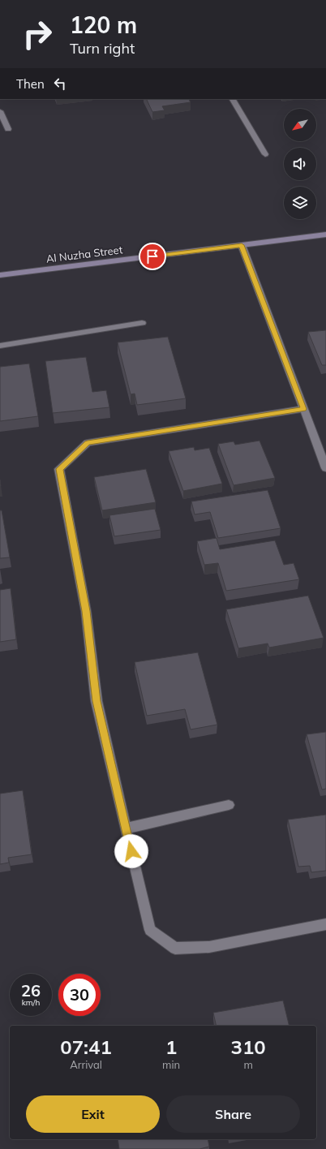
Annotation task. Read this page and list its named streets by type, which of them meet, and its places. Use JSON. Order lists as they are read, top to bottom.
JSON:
{
  "streets": {
    "main road": ["Al Nuzha Street"]
  },
  "north": "bottom left",
  "page": {
    "turn": ["120 m", "Turn right"],
    "then": "Then",
    "speed": "26 km/h",
    "limit": "30",
    "eta": [
      "07:41",
      "Arrival",
      "1",
      "min",
      "310",
      "m"
    ],
    "buttons": ["Exit", "Share"]
  }
}
